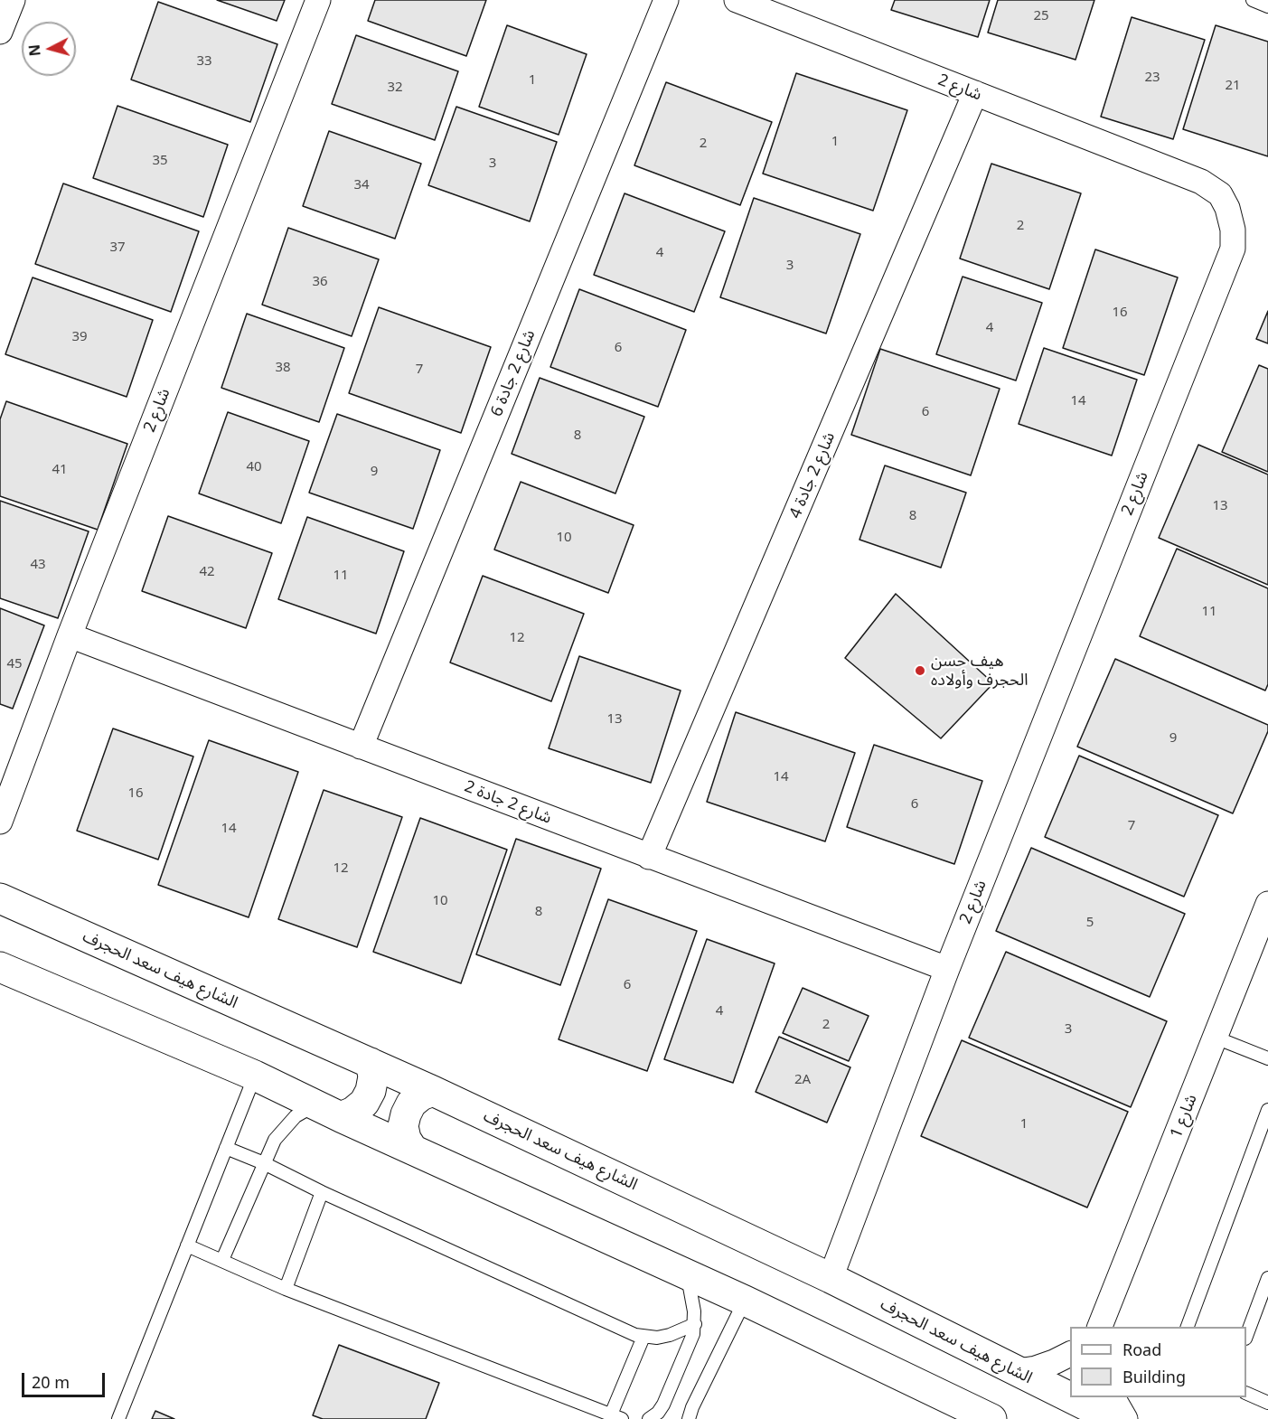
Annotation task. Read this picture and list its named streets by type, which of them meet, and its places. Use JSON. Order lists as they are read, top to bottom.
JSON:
{
  "streets": {
    "street": [
      "شارع 2",
      "شارع 2 جادة 6",
      "شارع 2 جادة 4",
      "شارع 2 جادة 2",
      "الشارع هيف سعد الحجرف",
      "شارع 1"
    ]
  },
  "crossings": [
    ["شارع 2", "شارع 2 جادة 4"],
    ["شارع 2", "شارع 2 جادة 2"],
    ["شارع 2", "الشارع هيف سعد الحجرف"],
    ["شارع 2 جادة 6", "شارع 2 جادة 2"],
    ["شارع 2 جادة 4", "شارع 2 جادة 2"]
  ],
  "places": ["هيف حسن الحجرف وأولاده"],
  "house_numbers": [
    "25",
    "33",
    "23",
    "1",
    "21",
    "32",
    "1",
    "2",
    "35",
    "3",
    "34",
    "2",
    "37",
    "4",
    "3",
    "36",
    "16",
    "4",
    "39",
    "6",
    "38",
    "7",
    "14",
    "6",
    "8",
    "40",
    "41",
    "9",
    "13",
    "8",
    "10",
    "43",
    "42",
    "11",
    "11",
    "12",
    "45",
    "13",
    "9",
    "14",
    "16",
    "6",
    "7",
    "14",
    "12",
    "10",
    "8",
    "5",
    "6",
    "4",
    "2",
    "3",
    "2A",
    "1"
  ],
  "legend": ["Road", "Building"],
  "scale_bar": "20 m",
  "north": "left"
}
